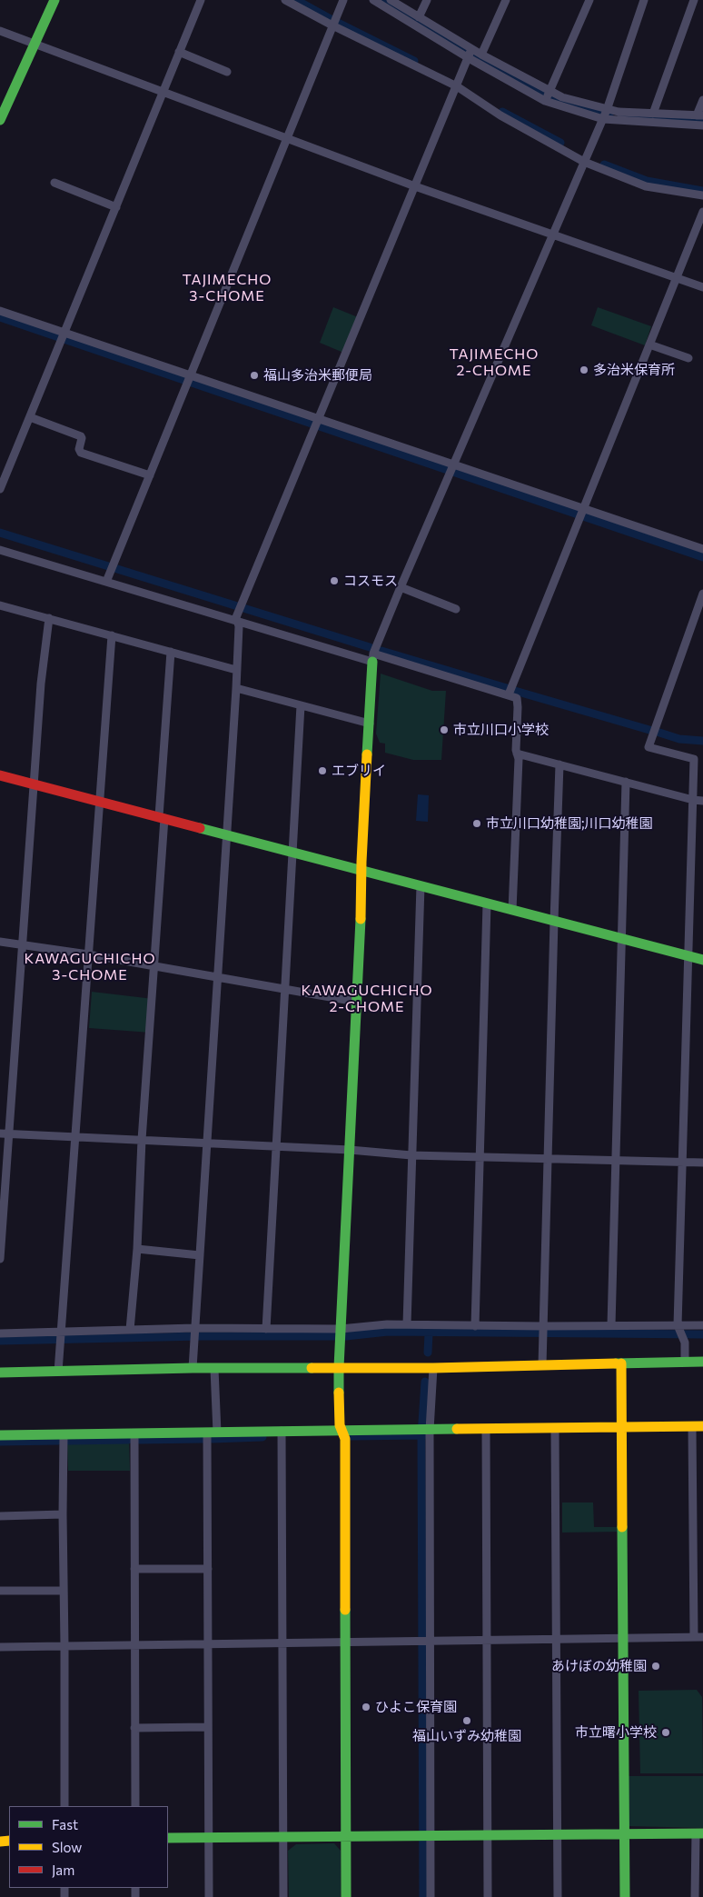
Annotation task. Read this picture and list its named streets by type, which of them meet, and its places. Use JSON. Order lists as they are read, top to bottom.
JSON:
{
  "districts": [
    "TAJIMECHO 3-CHOME",
    "TAJIMECHO 2-CHOME",
    "KAWAGUCHICHO 3-CHOME",
    "KAWAGUCHICHO 2-CHOME"
  ],
  "places": [
    "多治米保育所",
    "福山多治米郵便局",
    "コスモス",
    "市立川口小学校",
    "エブリイ",
    "市立川口幼稚園;川口幼稚園",
    "あけぼの幼稚園",
    "ひよこ保育園",
    "福山いずみ幼稚園",
    "市立曙小学校"
  ],
  "legend": ["Fast", "Slow", "Jam"]
}
